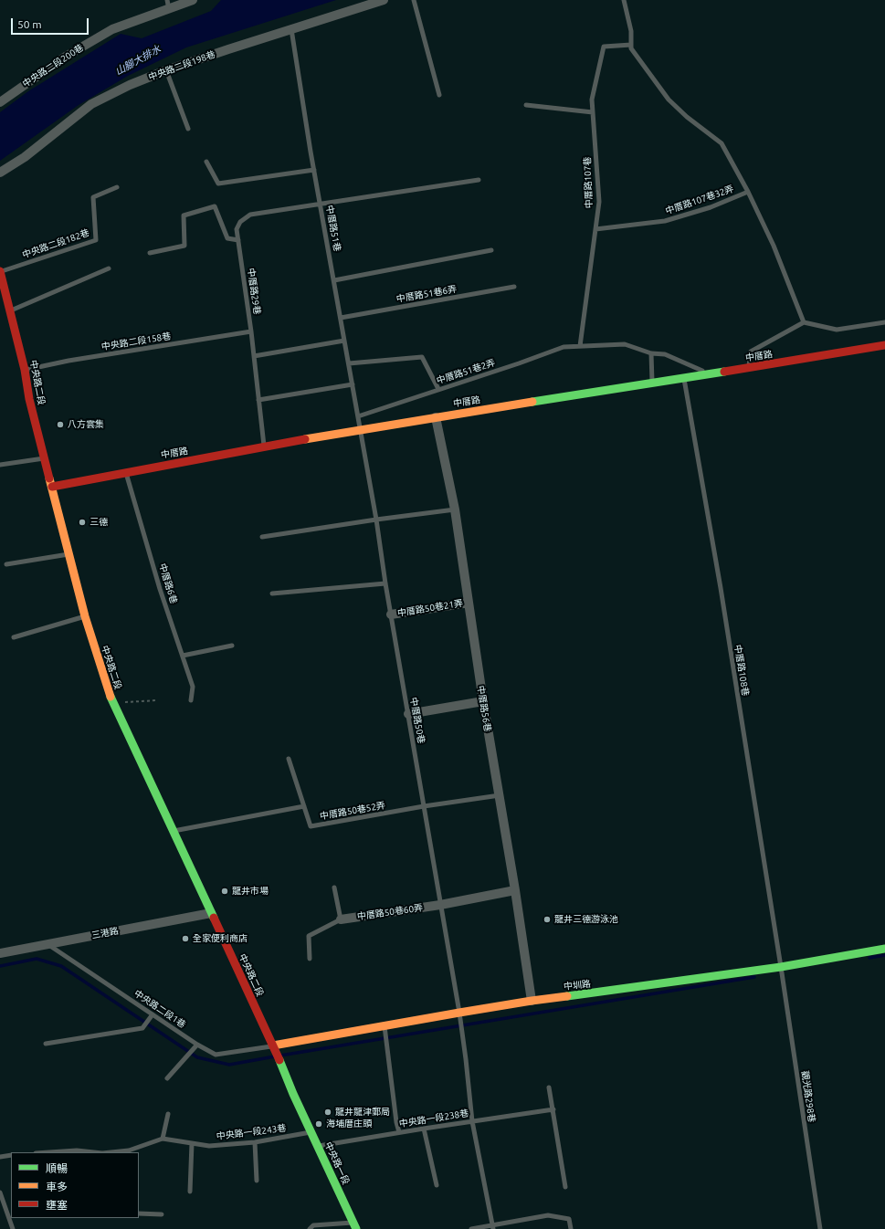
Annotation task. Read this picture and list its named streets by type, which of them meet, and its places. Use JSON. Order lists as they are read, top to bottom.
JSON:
{
  "streets": {
    "street": [
      "中央路二段200巷",
      "中央路二段198巷",
      "中厝路",
      "中央路二段",
      "中厝路50巷21弄",
      "中厝路56巷",
      "中厝路50巷60弄",
      "三港路",
      "中圳路",
      "中央路一段"
    ],
    "lane": [
      "中厝路107巷",
      "中厝路107巷32弄",
      "中厝路51巷",
      "中央路二段182巷",
      "中厝路29巷",
      "中厝路51巷6弄",
      "中央路二段158巷",
      "中厝路51巷2弄",
      "中厝路6巷",
      "中厝路108巷",
      "中厝路50巷",
      "中厝路50巷52弄",
      "中央路二段1巷",
      "觀光路298巷",
      "中央路一段238巷",
      "中央路一段243巷"
    ]
  },
  "crossings": [
    ["中央路二段198巷", "中厝路51巷"],
    ["中厝路107巷", "中厝路107巷32弄"],
    ["中厝路107巷", "中厝路51巷2弄"],
    ["中厝路51巷", "中厝路29巷"],
    ["中厝路51巷", "中厝路51巷6弄"],
    ["中厝路51巷", "中厝路"],
    ["中厝路51巷", "中厝路51巷2弄"],
    ["中厝路51巷", "中厝路50巷"],
    ["中央路二段182巷", "中央路二段"],
    ["中厝路29巷", "中央路二段158巷"],
    ["中厝路29巷", "中厝路"],
    ["中央路二段158巷", "中央路二段"],
    ["中厝路", "中厝路51巷2弄"],
    ["中厝路", "中央路二段"],
    ["中厝路", "中厝路6巷"],
    ["中厝路", "中厝路108巷"],
    ["中厝路", "中厝路56巷"],
    ["中厝路", "中厝路50巷"],
    ["中央路二段", "三港路"],
    ["中央路二段", "中圳路"],
    ["中央路二段", "中央路二段1巷"],
    ["中央路二段", "中央路一段"],
    ["中厝路50巷21弄", "中厝路56巷"],
    ["中厝路50巷21弄", "中厝路50巷"],
    ["中厝路108巷", "中圳路"],
    ["中厝路108巷", "觀光路298巷"],
    ["中厝路56巷", "中厝路50巷60弄"],
    ["中厝路56巷", "中圳路"],
    ["中厝路50巷", "中厝路50巷52弄"],
    ["中厝路50巷", "中厝路50巷60弄"],
    ["中厝路50巷", "中圳路"],
    ["中厝路50巷", "中央路一段238巷"],
    ["三港路", "中央路二段1巷"],
    ["中圳路", "中央路二段1巷"],
    ["中圳路", "觀光路298巷"],
    ["中圳路", "中央路一段"],
    ["中央路二段1巷", "中央路一段"],
    ["中央路一段238巷", "中央路一段"],
    ["中央路一段243巷", "中央路一段"]
  ],
  "water": ["山腳大排水"],
  "places": [
    "八方雲集",
    "三德",
    "龍井市場",
    "龍井三德游泳池",
    "全家便利商店",
    "龍井龍津郵局",
    "海埔厝庄頭"
  ],
  "legend": ["順暢", "車多", "壅塞"],
  "scale_bar": "50 m"
}
